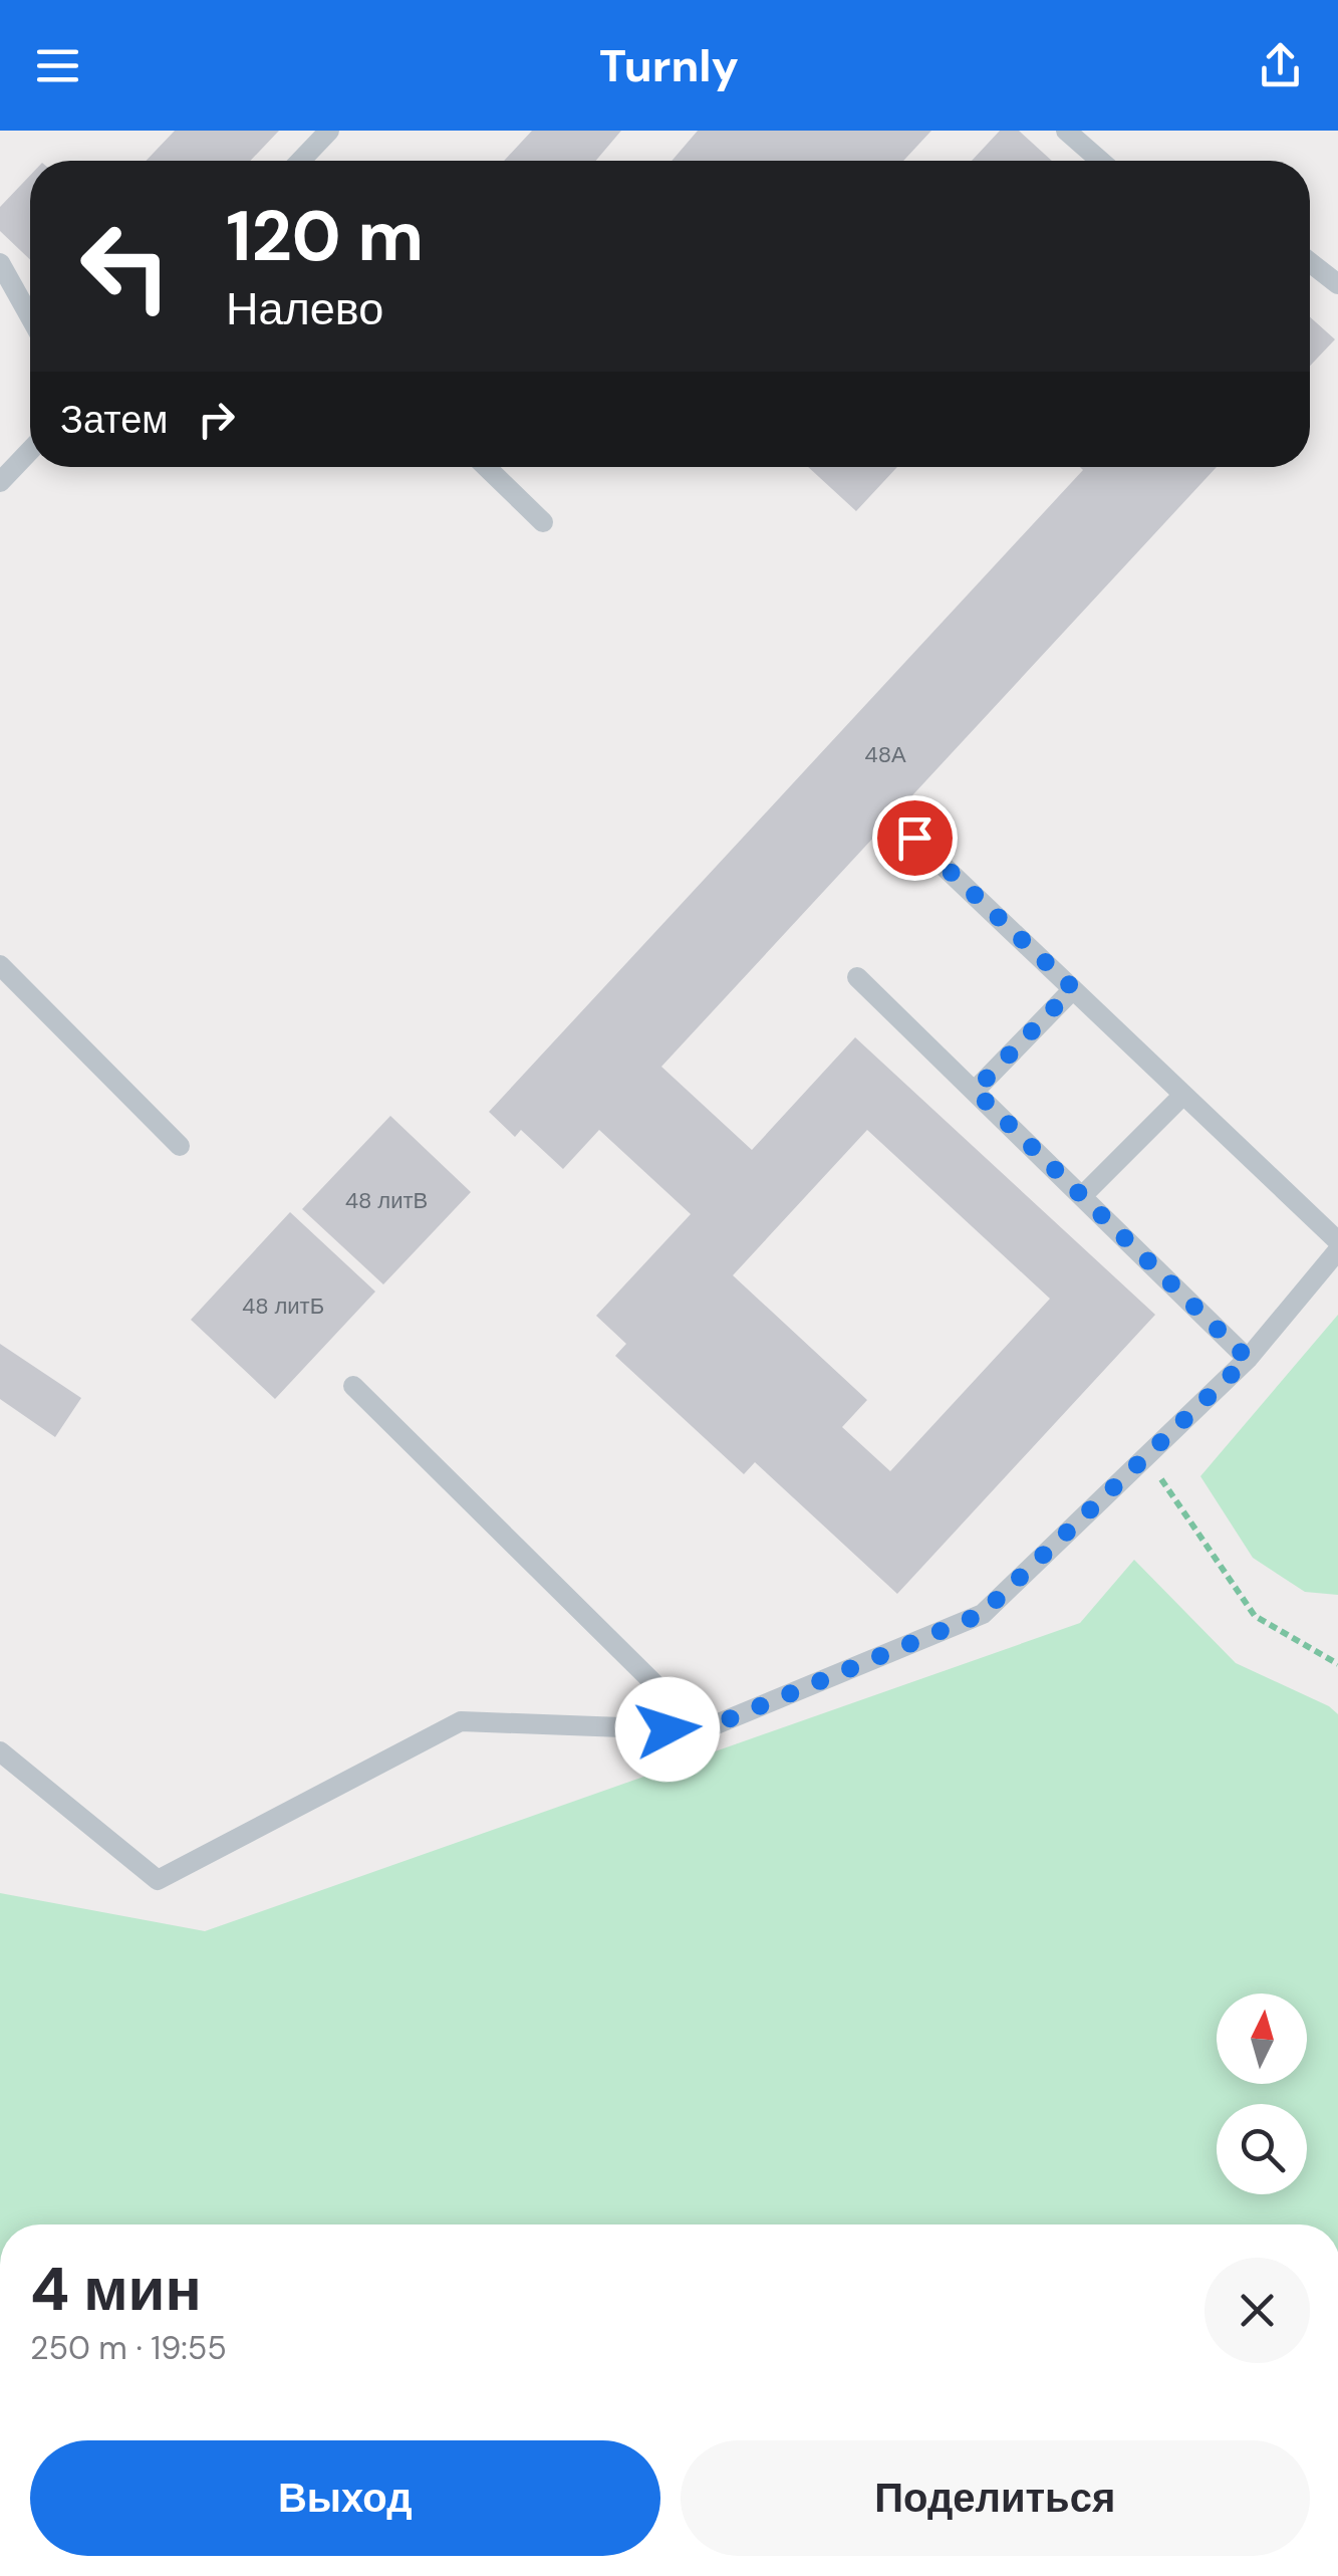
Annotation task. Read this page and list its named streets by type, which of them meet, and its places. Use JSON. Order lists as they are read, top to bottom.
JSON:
{
  "house_numbers": ["48А", "48 литВ", "48 литБ"],
  "north": "top",
  "page": {
    "header": "Turnly",
    "turn": ["120 m", "Налево"],
    "then": "Затем",
    "heading": ["4 мин", "250 m · 19:55"],
    "buttons": ["Выход", "Поделиться"]
  }
}
